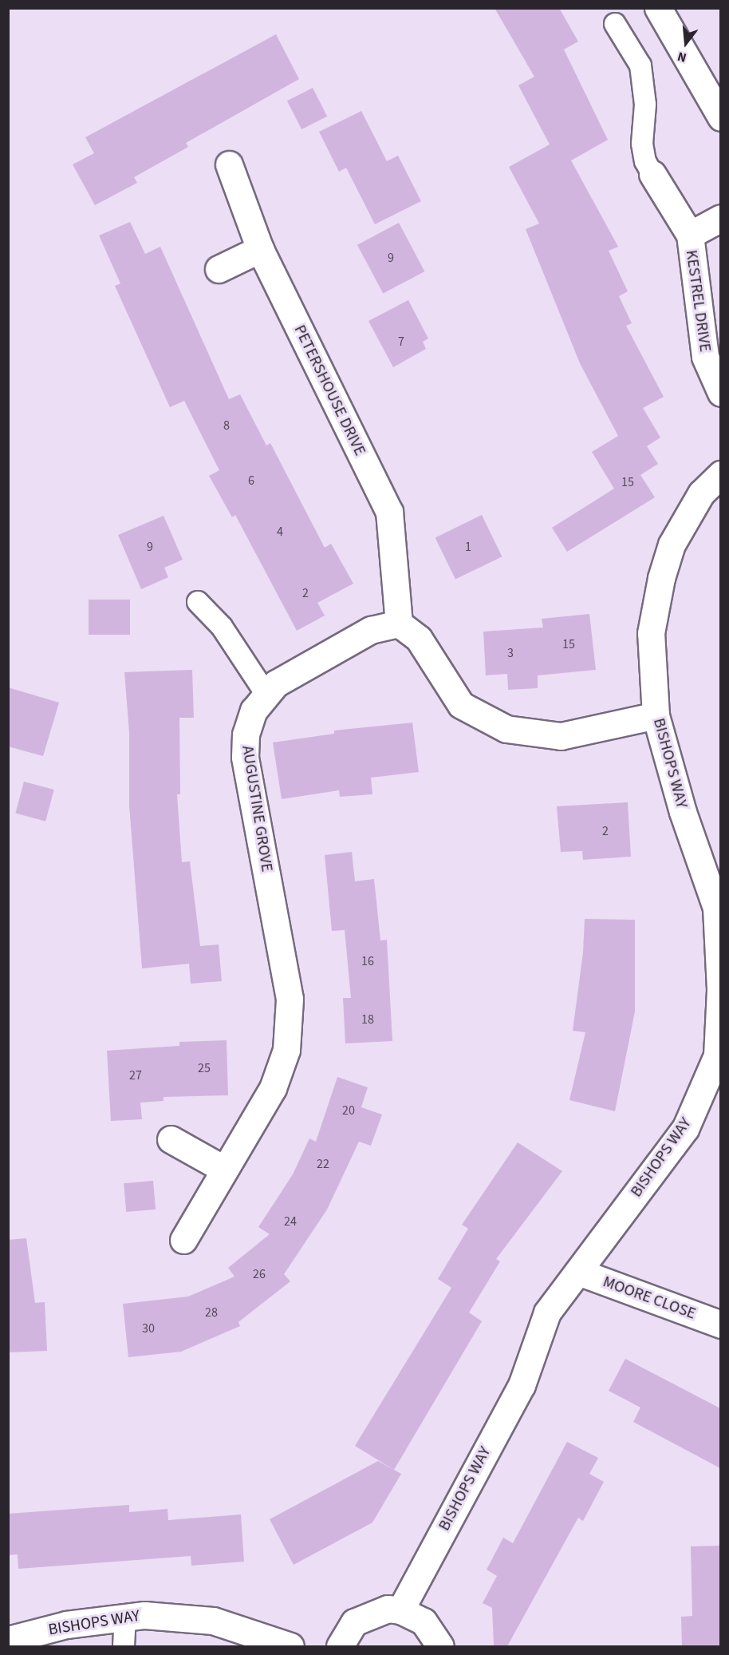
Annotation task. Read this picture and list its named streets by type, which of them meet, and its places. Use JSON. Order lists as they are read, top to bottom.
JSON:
{
  "streets": {
    "street": [
      "KESTREL DRIVE",
      "PETERSHOUSE DRIVE",
      "BISHOPS WAY",
      "AUGUSTINE GROVE",
      "MOORE CLOSE"
    ]
  },
  "crossings": [
    ["PETERSHOUSE DRIVE", "AUGUSTINE GROVE"],
    ["BISHOPS WAY", "MOORE CLOSE"]
  ],
  "house_numbers": [
    "9",
    "7",
    "8",
    "6",
    "15",
    "4",
    "9",
    "1",
    "2",
    "15",
    "3",
    "2",
    "16",
    "18",
    "25",
    "27",
    "20",
    "22",
    "24",
    "26",
    "28",
    "30"
  ],
  "north": "bottom"
}
